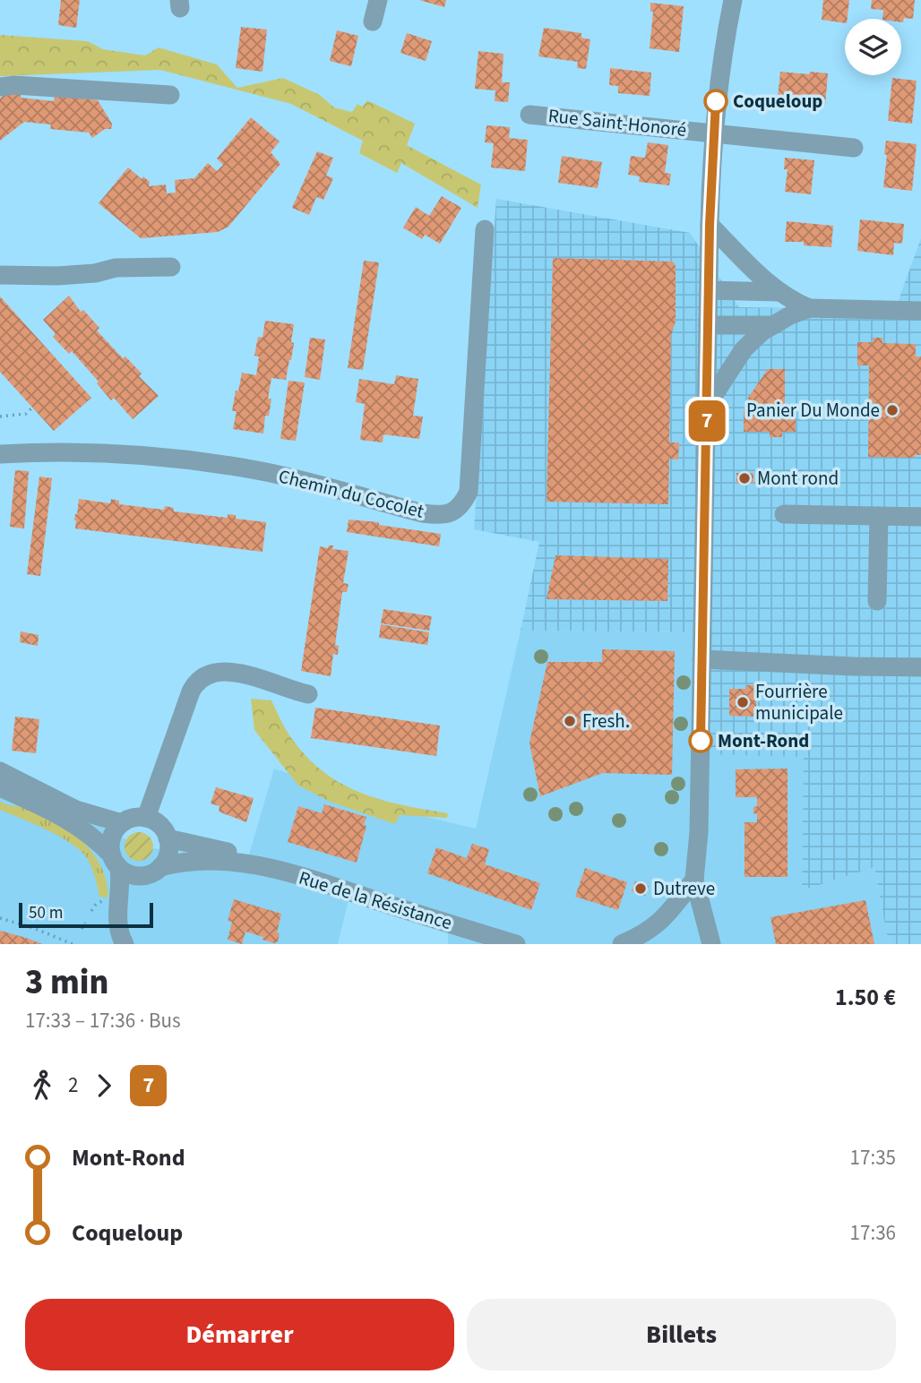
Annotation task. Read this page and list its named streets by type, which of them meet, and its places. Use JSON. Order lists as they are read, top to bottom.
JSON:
{
  "streets": {
    "street": ["Rue Saint-Honoré", "Chemin du Cocolet", "Rue de la Résistance"]
  },
  "places": [
    "Coqueloup",
    "Panier Du Monde",
    "Mont rond",
    "Fourrière municipale",
    "Fresh.",
    "Mont-Rond",
    "Dutreve"
  ],
  "lines": ["bus line 7"],
  "scale_bar": "50 m",
  "page": {
    "on_map": "7",
    "scale": "50 m",
    "heading": ["3 min", "17:33 – 17:36 · Bus", "1.50 €"],
    "legs": ["2", "7"],
    "list": [
      {
        "name": "Mont-Rond",
        "value": "17:35"
      },
      {
        "name": "Coqueloup",
        "value": "17:36"
      }
    ],
    "buttons": ["Démarrer", "Billets"]
  }
}
